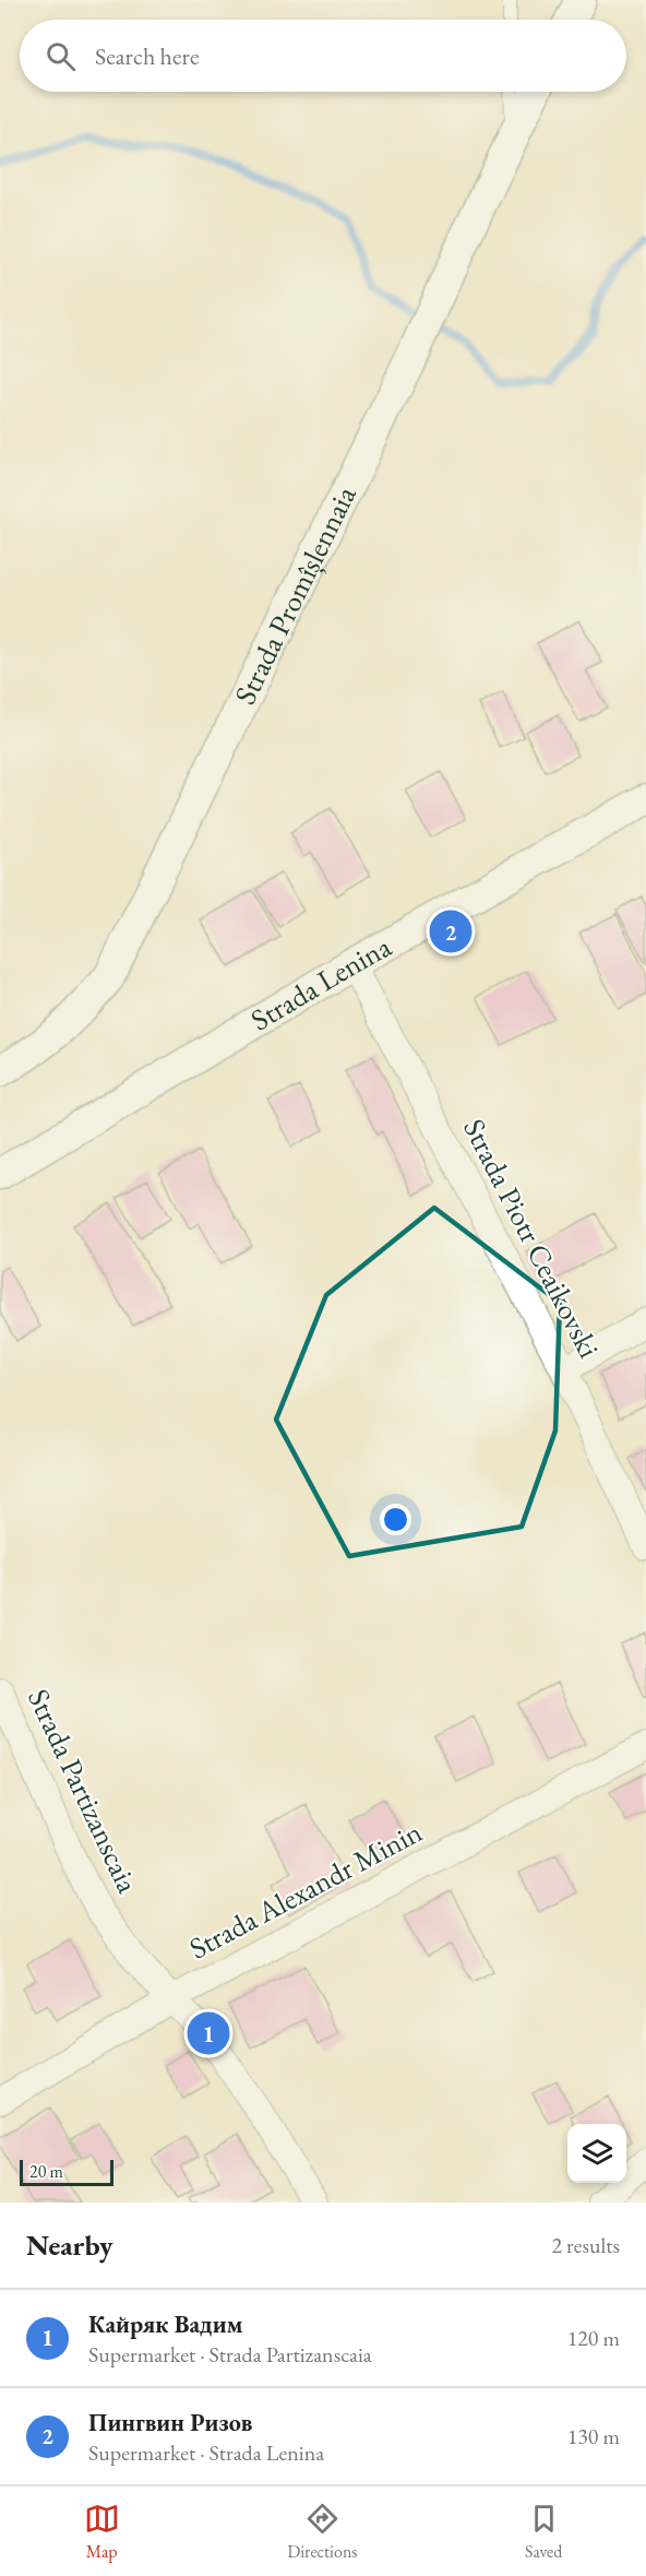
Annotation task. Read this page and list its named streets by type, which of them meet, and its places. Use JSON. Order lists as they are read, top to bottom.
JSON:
{
  "streets": {
    "street": [
      "Strada Promîșlennaia",
      "Strada Lenina",
      "Strada Piotr Ceaikovski",
      "Strada Partizanscaia",
      "Strada Alexandr Minin"
    ]
  },
  "crossings": [
    ["Strada Lenina", "Strada Piotr Ceaikovski"],
    ["Strada Partizanscaia", "Strada Alexandr Minin"]
  ],
  "scale_bar": "20 m",
  "page": {
    "search": "Search here",
    "pins": ["2", "1"],
    "scale": "20 m",
    "heading": ["Nearby", "2 results"],
    "list": [
      {
        "mark": "1",
        "name": "Кайряк Вадим",
        "note": "Supermarket · Strada Partizanscaia",
        "value": "120 m"
      },
      {
        "mark": "2",
        "name": "Пингвин Ризов",
        "note": "Supermarket · Strada Lenina",
        "value": "130 m"
      }
    ],
    "nav": ["Map", "Directions", "Saved"]
  }
}
